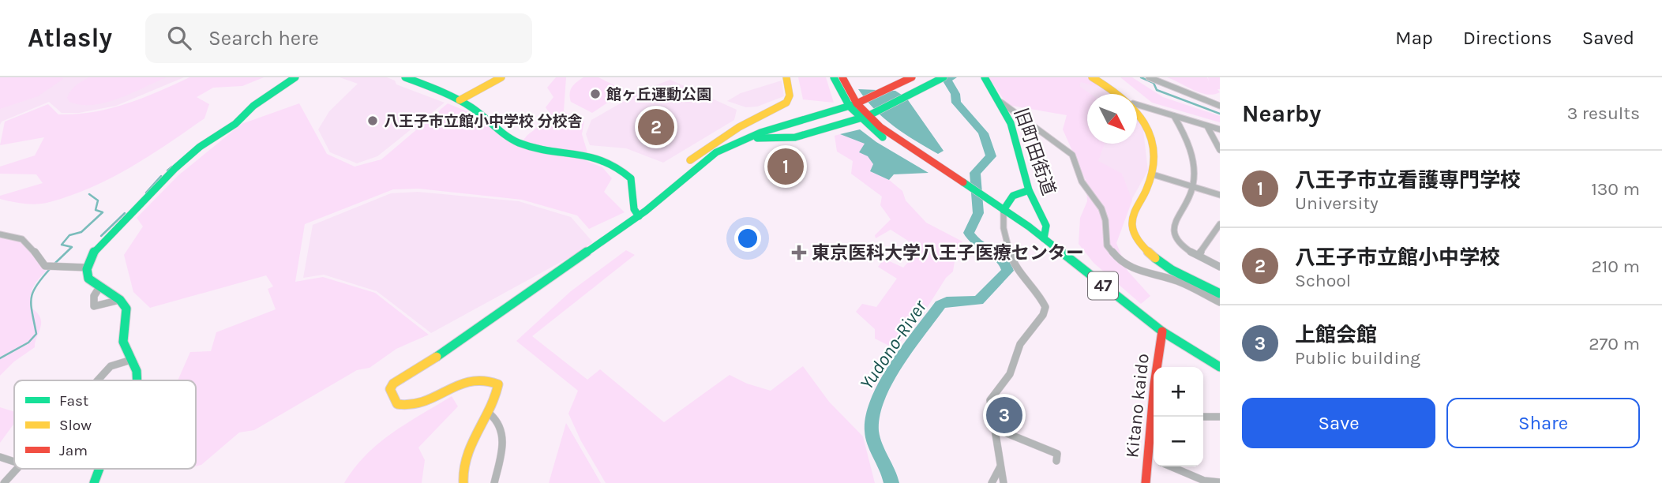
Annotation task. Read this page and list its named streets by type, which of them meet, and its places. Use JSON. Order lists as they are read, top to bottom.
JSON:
{
  "streets": {
    "main road": ["旧町田街道", "47", "Kitano kaido"]
  },
  "crossings": [
    ["旧町田街道", "47"],
    ["47", "Kitano kaido"]
  ],
  "water": ["Yudono-River"],
  "places": {
    "other": ["館ヶ丘運動公園", "八王子市立館小中学校 分校舎"],
    "health": ["東京医科大学八王子医療センター"]
  },
  "legend": ["Fast", "Slow", "Jam"],
  "north": "bottom right",
  "page": {
    "header": "Atlasly",
    "search": "Search here",
    "nav": ["Map", "Directions", "Saved"],
    "heading": ["Nearby", "3 results"],
    "pins": ["2", "1", "3"],
    "list": [
      {
        "mark": "1",
        "name": "八王子市立看護専門学校",
        "note": "University",
        "value": "130 m"
      },
      {
        "mark": "2",
        "name": "八王子市立館小中学校",
        "note": "School",
        "value": "210 m"
      },
      {
        "mark": "3",
        "name": "上館会館",
        "note": "Public building",
        "value": "270 m"
      }
    ],
    "map_buttons": ["+", "−"],
    "buttons": ["Save", "Share"]
  }
}
